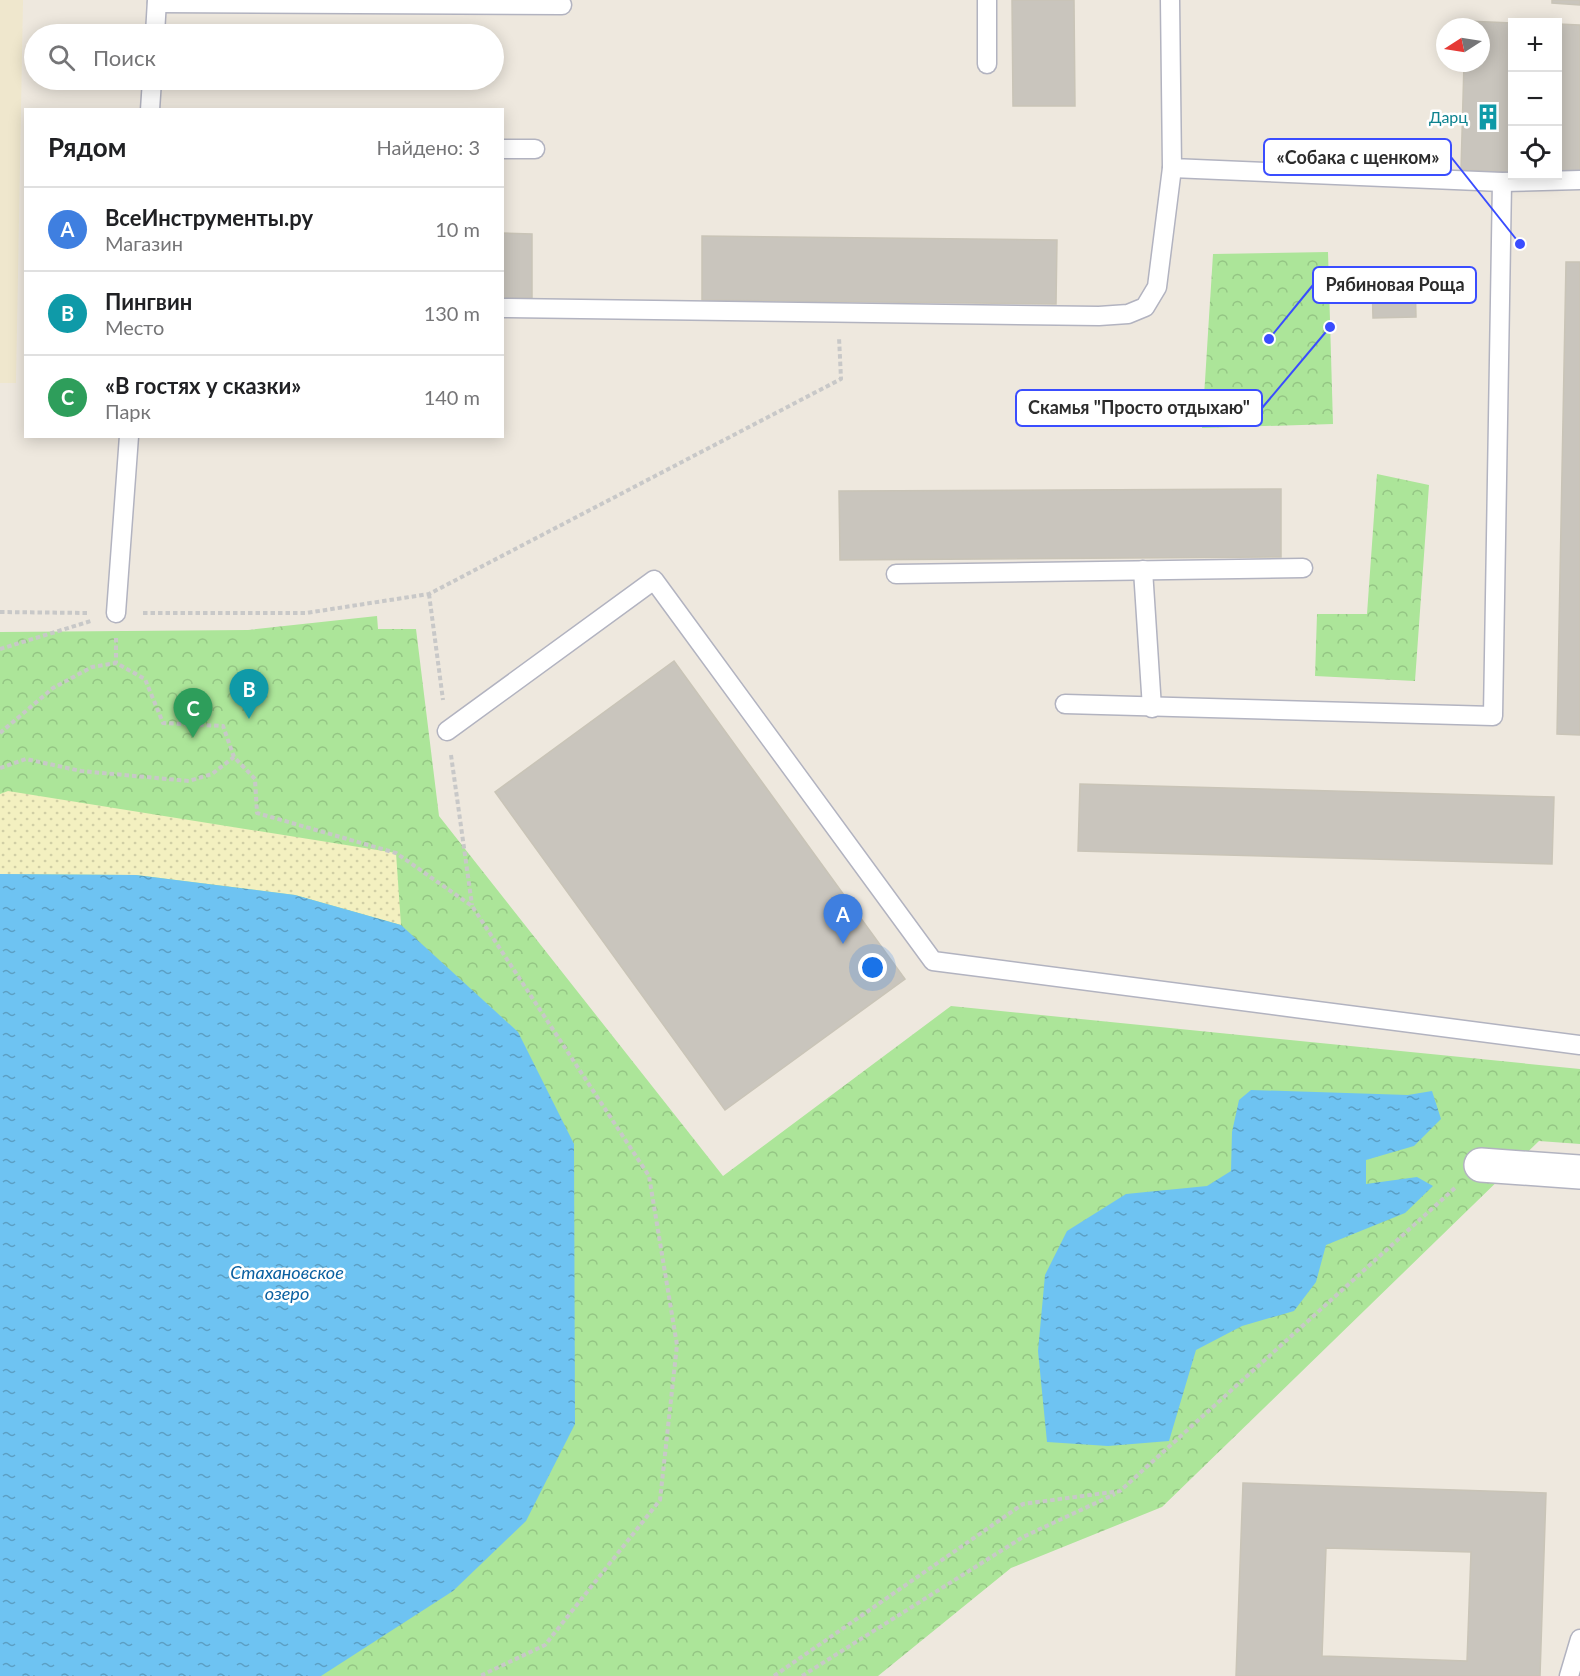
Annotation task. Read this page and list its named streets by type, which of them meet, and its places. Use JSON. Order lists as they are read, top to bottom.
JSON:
{
  "water": ["Стахановское озеро"],
  "places": {
    "building": ["Дарц"],
    "other": ["«Собака с щенком»", "Скамья \"Просто отдыхаю\"", "Рябиновая Роща"]
  },
  "north": "left",
  "page": {
    "map_buttons": ["+", "−"],
    "search": "Поиск",
    "heading": ["Рядом", "Найдено: 3"],
    "list": [
      {
        "mark": "A",
        "name": "ВсеИнструменты.ру",
        "note": "Магазин",
        "value": "10 m"
      },
      {
        "mark": "B",
        "name": "Пингвин",
        "note": "Место",
        "value": "130 m"
      },
      {
        "mark": "C",
        "name": "«В гостях у сказки»",
        "note": "Парк",
        "value": "140 m"
      }
    ],
    "pins": ["B", "C", "A"]
  }
}
